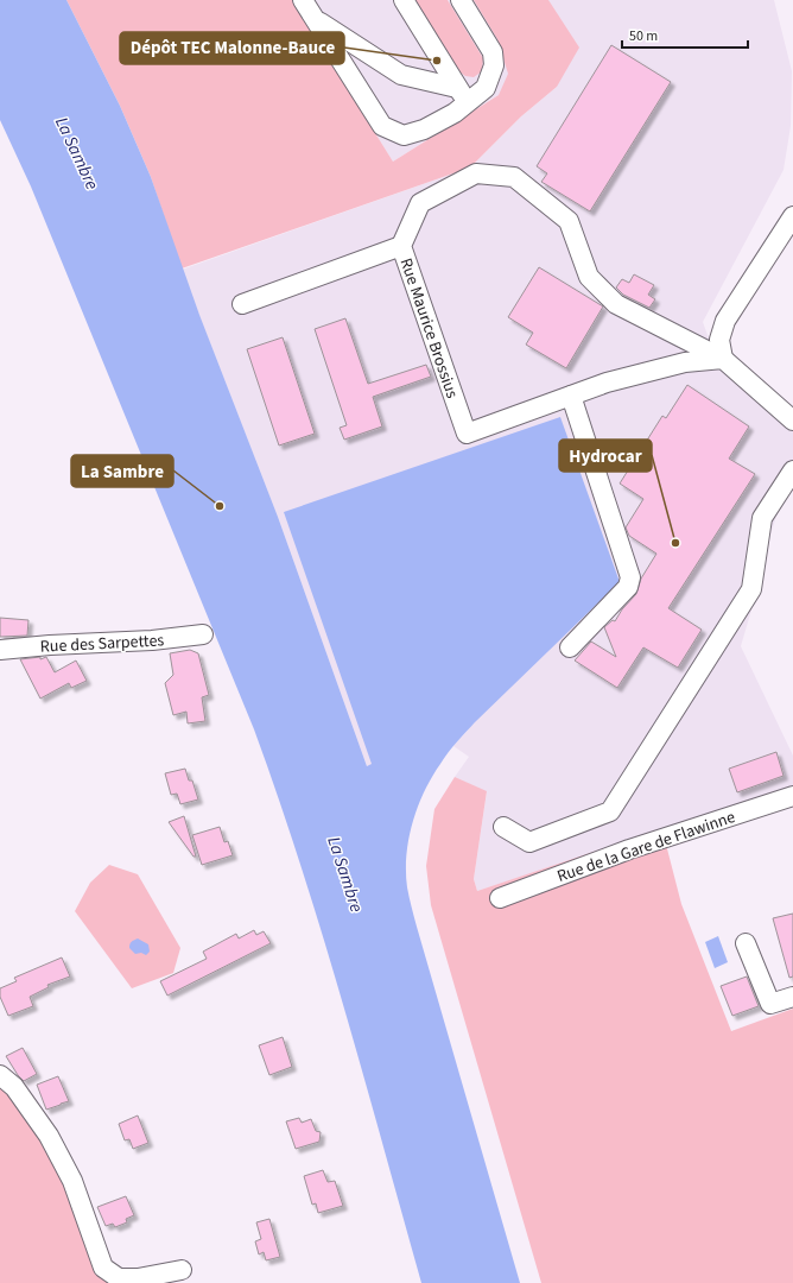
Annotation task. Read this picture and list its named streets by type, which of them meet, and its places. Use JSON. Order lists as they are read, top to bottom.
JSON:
{
  "streets": {
    "street": ["Rue Maurice Brossius", "Rue des Sarpettes", "Rue de la Gare de Flawinne"]
  },
  "water": ["La Sambre"],
  "places": ["Dépôt TEC Malonne-Bauce", "La Sambre", "Hydrocar"],
  "scale_bar": "50 m"
}
